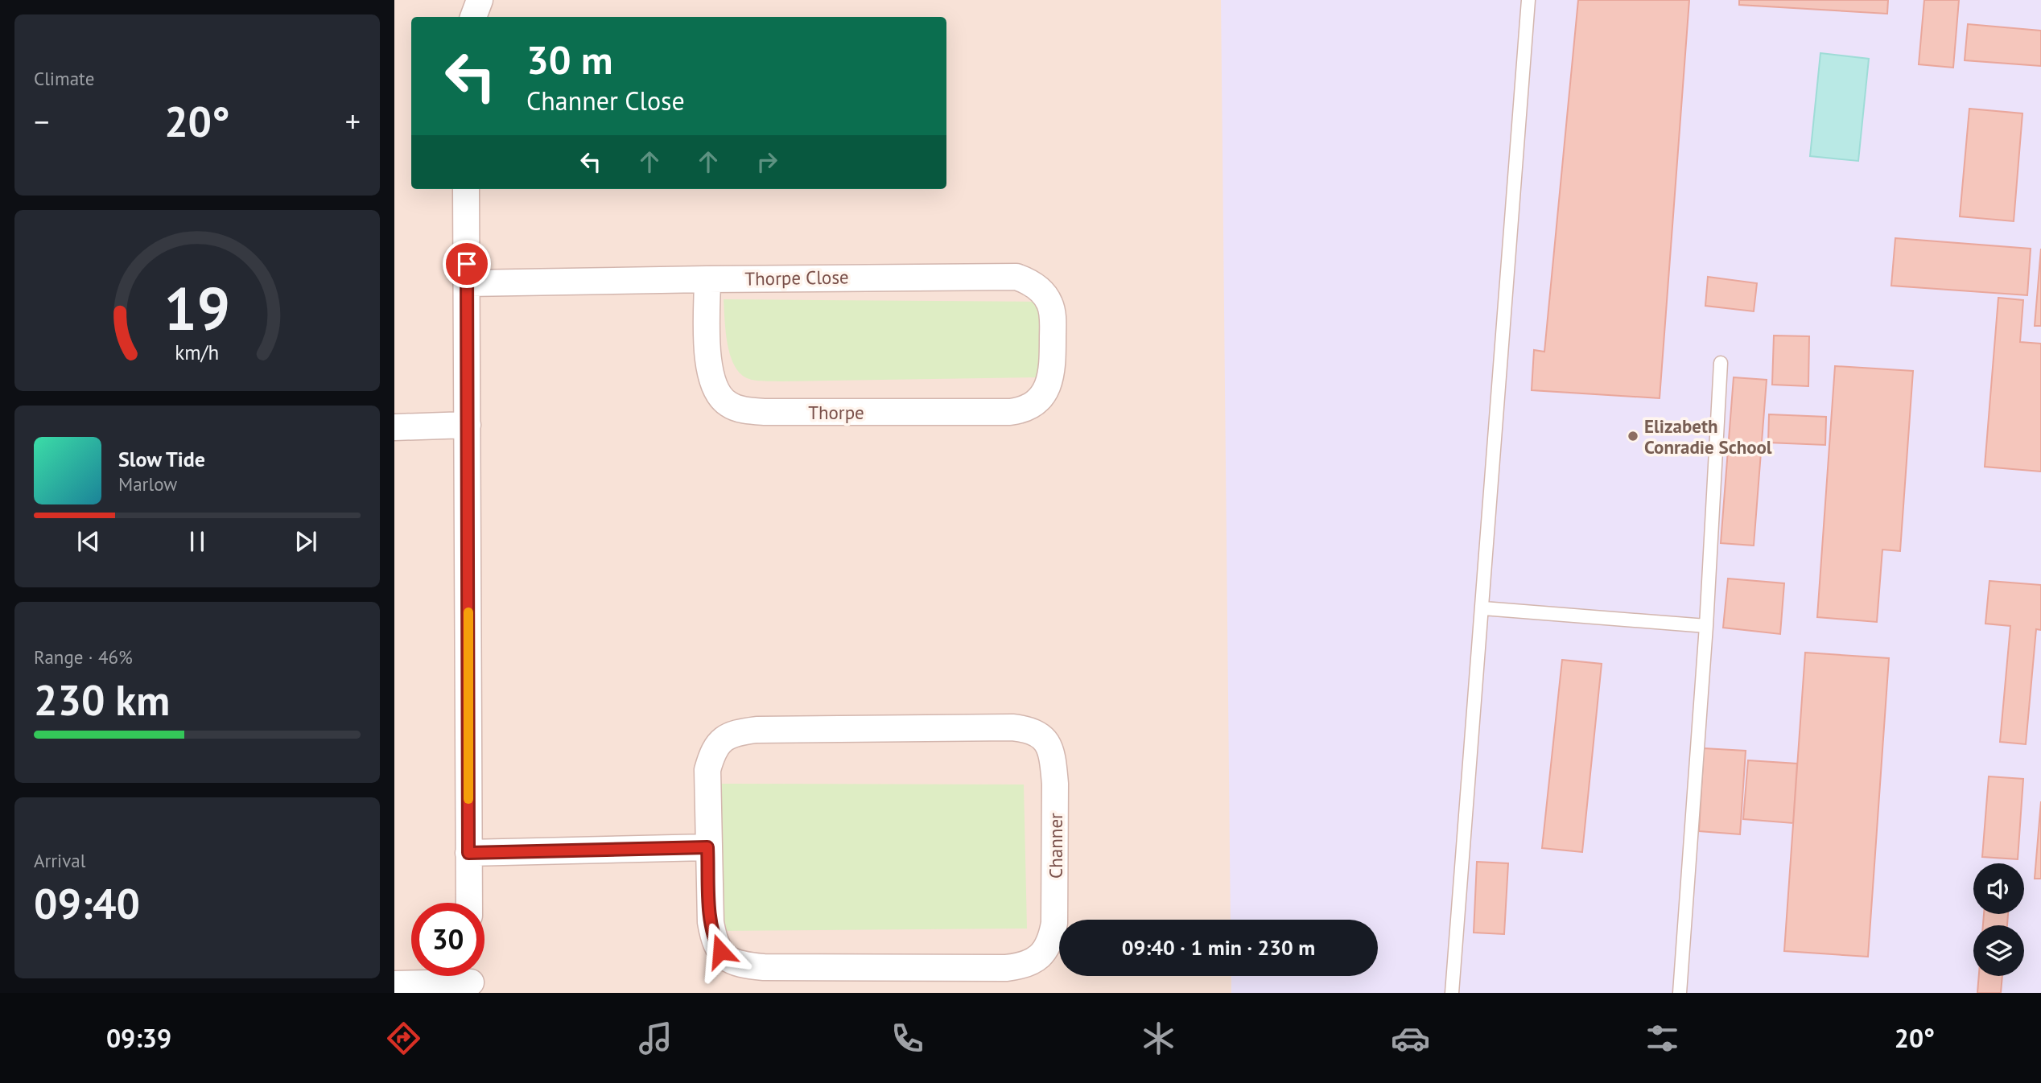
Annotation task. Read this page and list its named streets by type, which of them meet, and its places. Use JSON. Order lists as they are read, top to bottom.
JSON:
{
  "streets": {
    "street": ["Thorpe Close", "Thorpe", "Channer"]
  },
  "crossings": [
    ["Thorpe Close", "Thorpe"]
  ],
  "places": ["Elizabeth Conradie School"],
  "page": {
    "tile": [
      "Climate",
      ["Range · 46%", "230 km"],
      ["Arrival", "09:40"]
    ],
    "turn": ["30 m", "Channer Close"],
    "heat": ["−", "20°", "+"],
    "song": ["Slow Tide", "Marlow"],
    "limit": "30",
    "trip": "09:40 · 1 min · 230 m",
    "tabs": ["09:39", "20°"],
    "gauge": ["19", "km/h"]
  }
}
